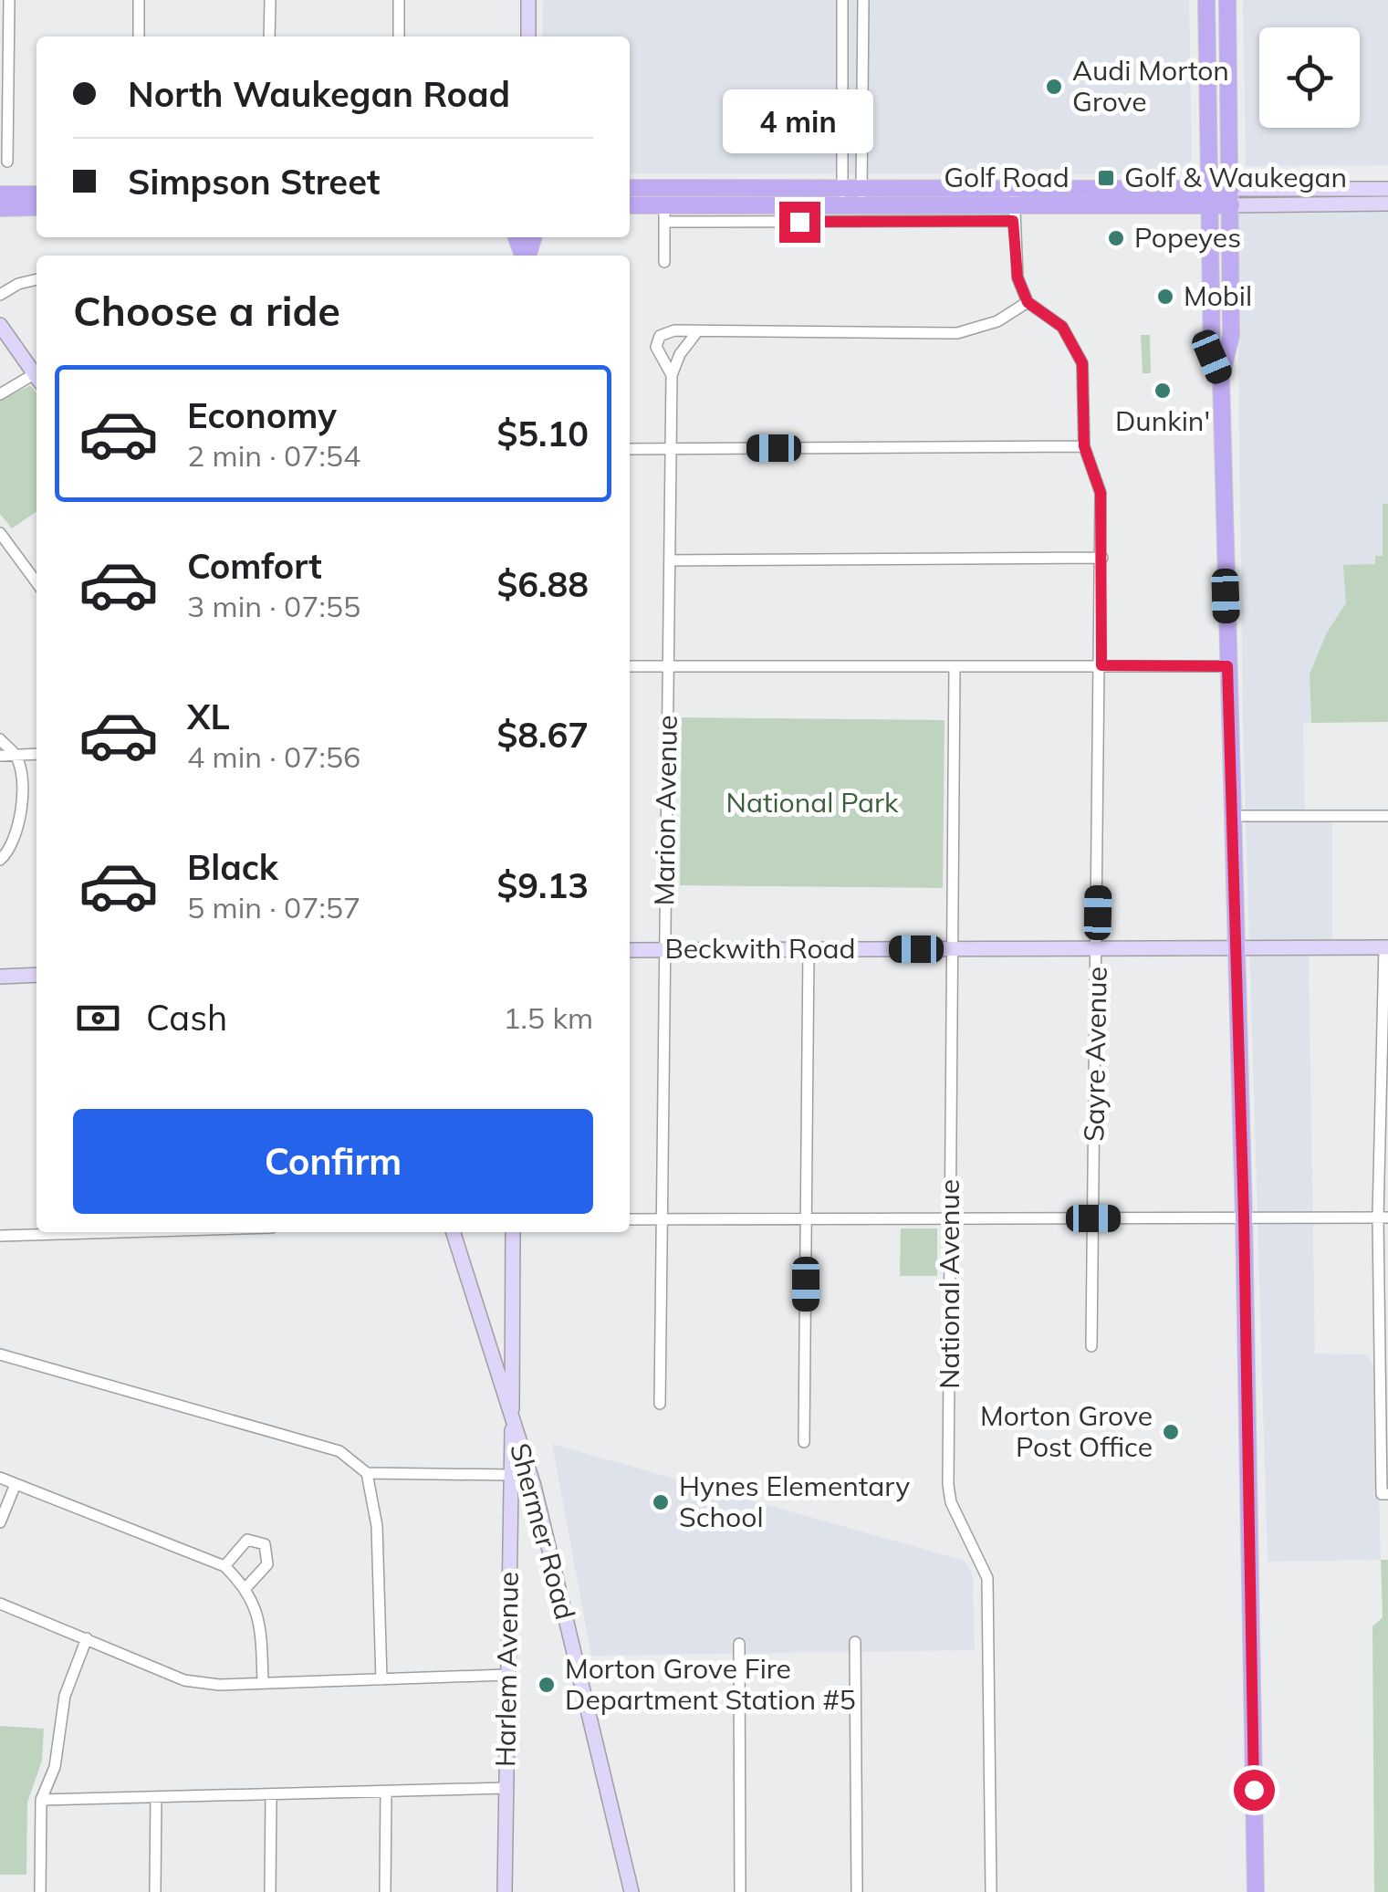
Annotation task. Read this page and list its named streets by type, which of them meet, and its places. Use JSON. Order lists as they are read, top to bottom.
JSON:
{
  "streets": {
    "main road": [
      "Golf Road",
      "Beckwith Road",
      "Shermer Road",
      "Harlem Avenue"
    ],
    "street": ["Marion Avenue", "Sayre Avenue", "National Avenue"]
  },
  "crossings": [
    ["Marion Avenue", "Beckwith Road"],
    ["Beckwith Road", "Sayre Avenue"],
    ["Beckwith Road", "National Avenue"],
    ["Shermer Road", "Harlem Avenue"]
  ],
  "parks": ["National Park"],
  "places": {
    "other": [
      "Audi Morton Grove",
      "Popeyes",
      "Mobil",
      "Dunkin'",
      "Morton Grove Post Office",
      "Hynes Elementary School",
      "Morton Grove Fire Department Station #5"
    ],
    "transit": ["Golf & Waukegan"]
  },
  "page": {
    "banner": ["North Waukegan Road", "Simpson Street"],
    "bubble": "4 min",
    "heading": "Choose a ride",
    "list": [
      {
        "name": "Economy",
        "note": "2 min · 07:54",
        "value": "$5.10"
      },
      {
        "name": "Comfort",
        "note": "3 min · 07:55",
        "value": "$6.88"
      },
      {
        "name": "XL",
        "note": "4 min · 07:56",
        "value": "$8.67"
      },
      {
        "name": "Black",
        "note": "5 min · 07:57",
        "value": "$9.13"
      }
    ],
    "pay": ["Cash", "1.5 km"],
    "buttons": "Confirm"
  }
}
